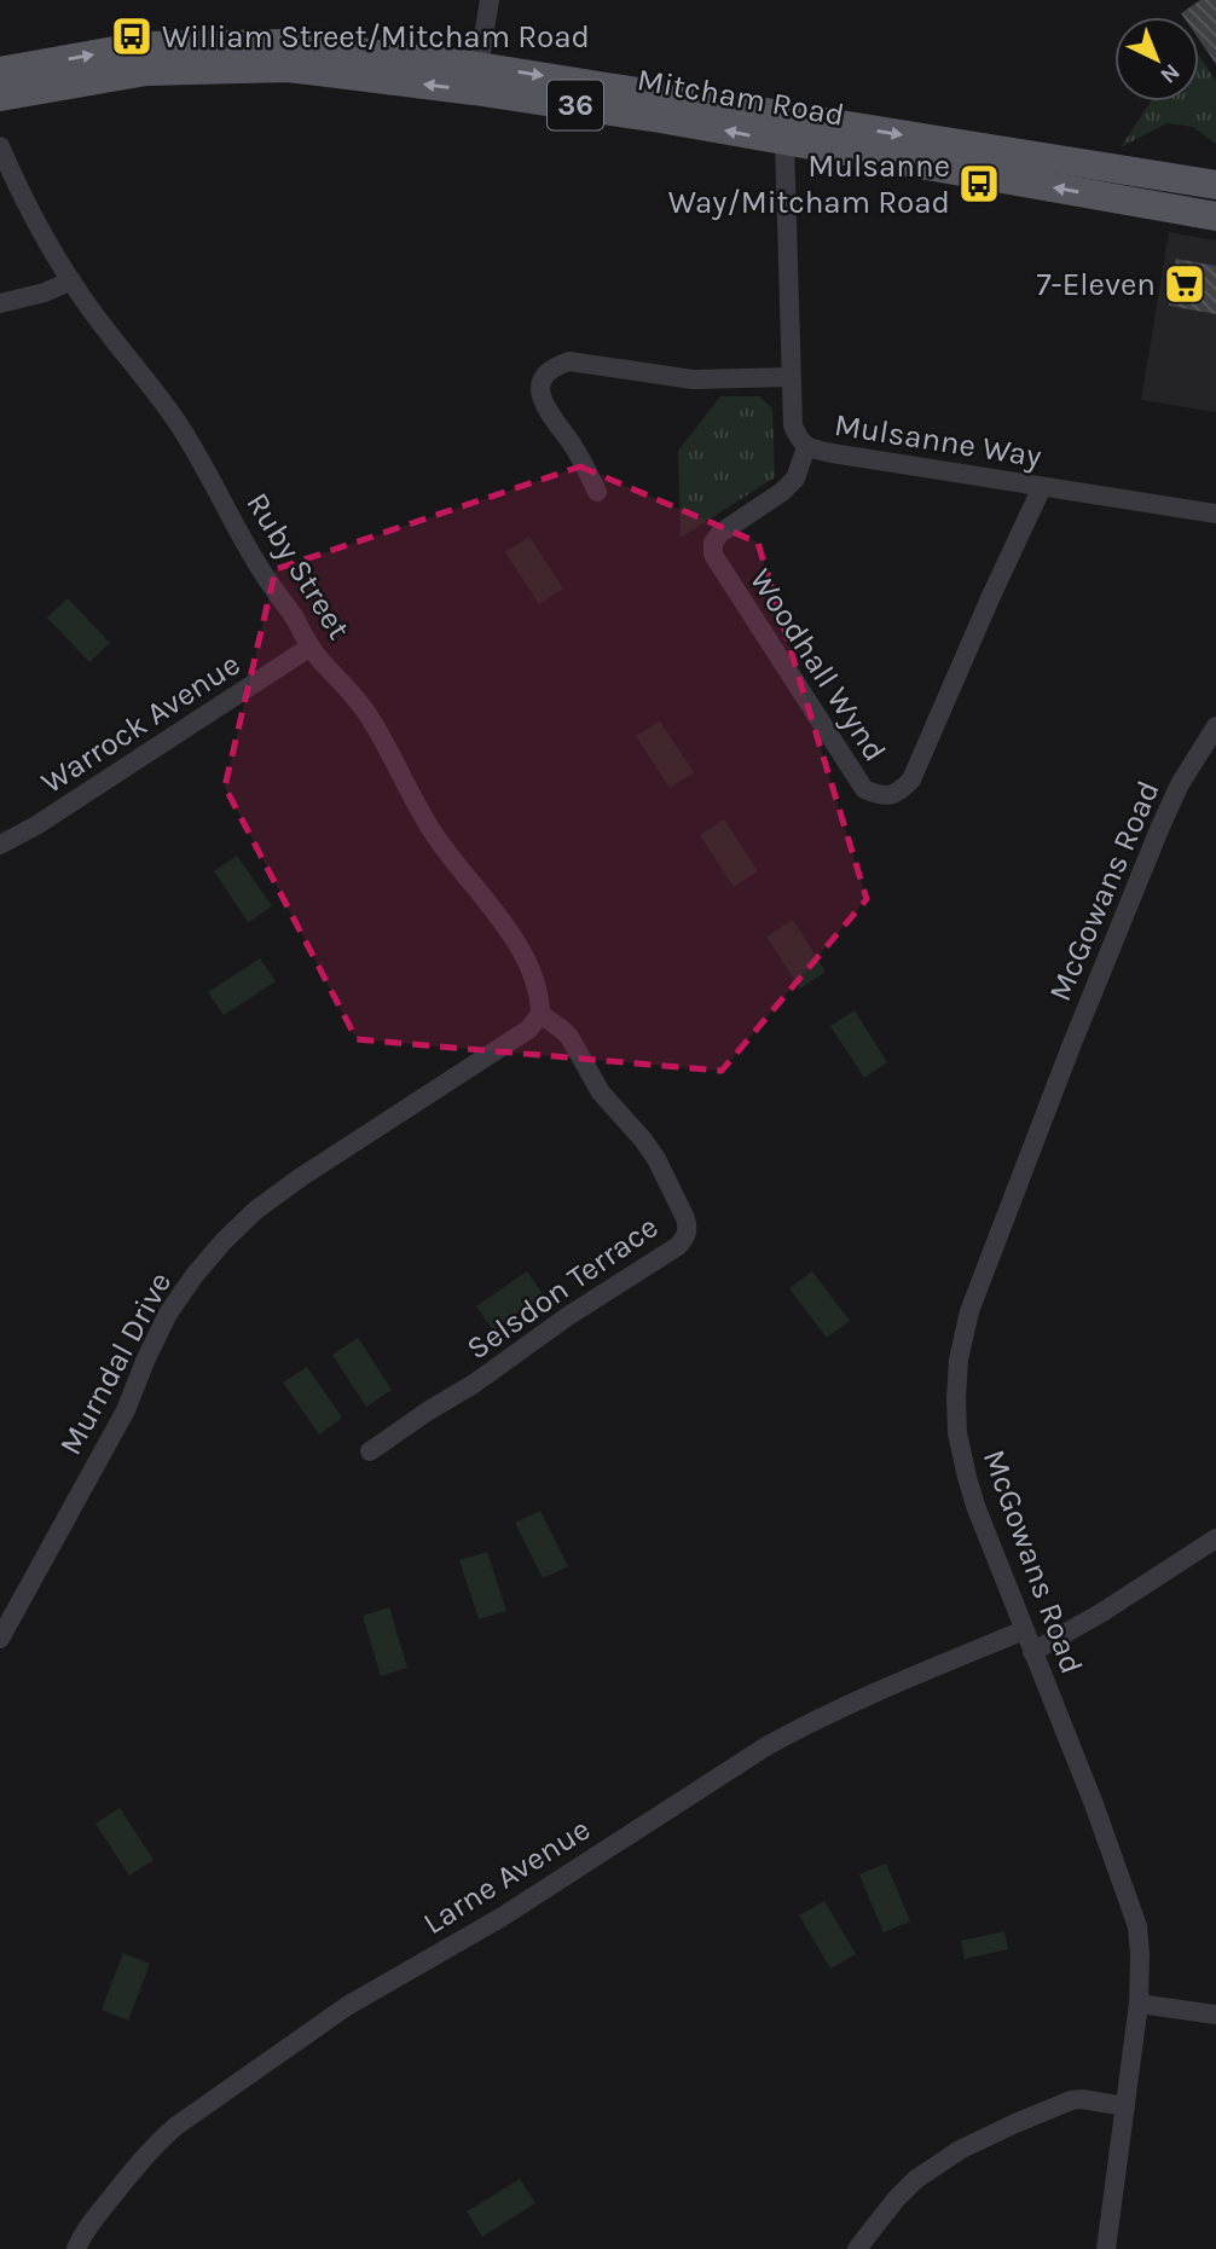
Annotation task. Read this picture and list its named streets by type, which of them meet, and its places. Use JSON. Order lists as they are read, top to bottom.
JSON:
{
  "streets": {
    "main road": ["Mitcham Road", "36"],
    "street": [
      "Mulsanne Way",
      "Ruby Street",
      "Woodhall Wynd",
      "Warrock Avenue",
      "McGowans Road",
      "Selsdon Terrace",
      "Murndal Drive",
      "Larne Avenue"
    ]
  },
  "crossings": [
    ["Mitcham Road", "Mulsanne Way"],
    ["Mulsanne Way", "Woodhall Wynd"],
    ["Ruby Street", "Warrock Avenue"],
    ["Ruby Street", "Selsdon Terrace"],
    ["Ruby Street", "Murndal Drive"],
    ["McGowans Road", "Larne Avenue"],
    ["Selsdon Terrace", "Murndal Drive"]
  ],
  "places": {
    "bus stop": ["William Street/Mitcham Road", "Mulsanne Way/Mitcham Road"],
    "supermarket": ["7-Eleven"]
  },
  "north": "bottom right"
}
